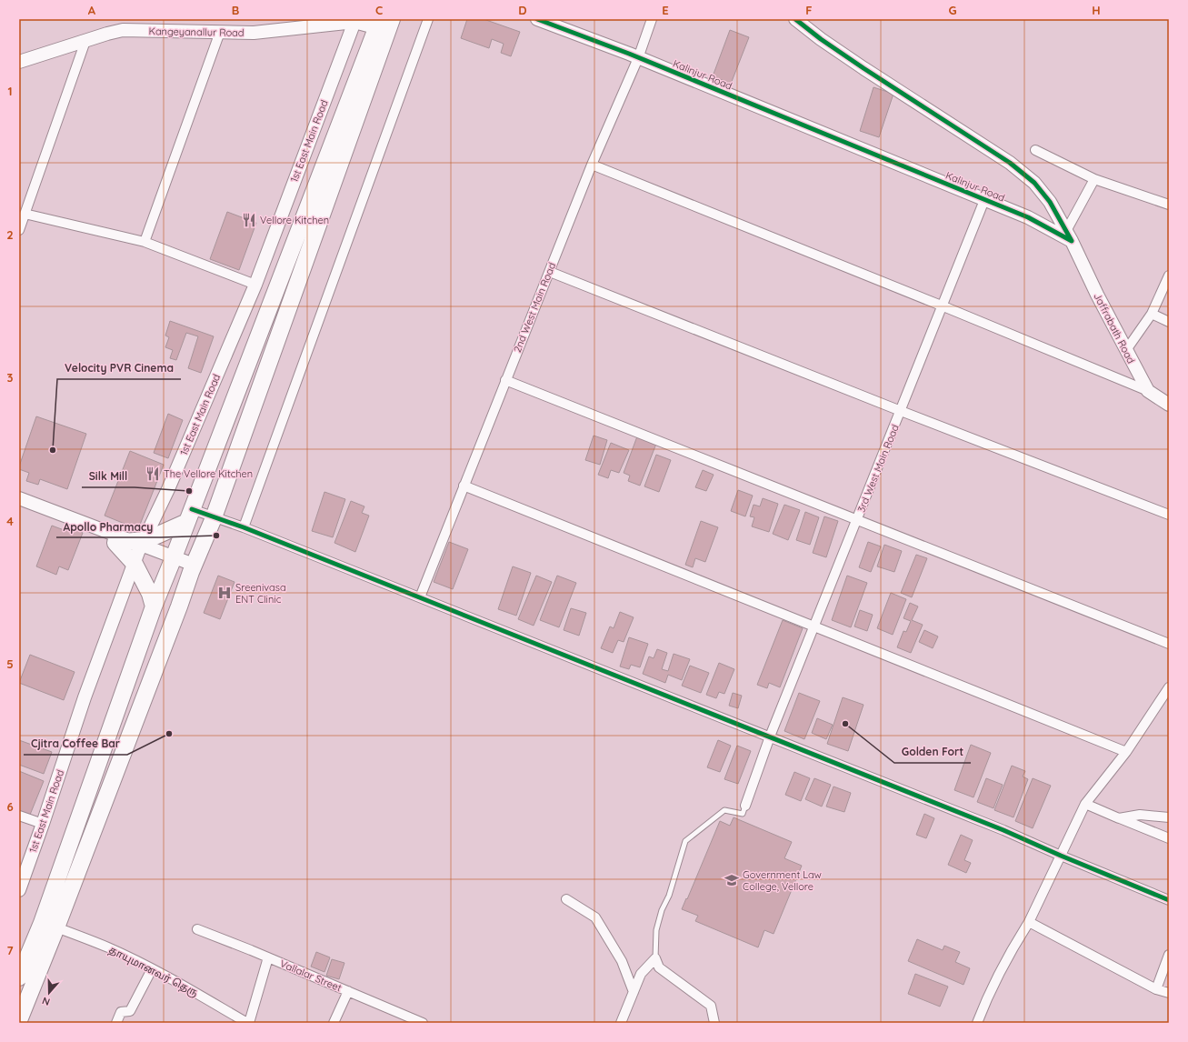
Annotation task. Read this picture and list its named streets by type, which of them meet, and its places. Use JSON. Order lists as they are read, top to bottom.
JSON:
{
  "streets": {
    "street": [
      "Kangeyanallur Road",
      "Kalinjur Road",
      "1st East Main Road",
      "2nd West Main Road",
      "Jaffrabath Road",
      "3rd West Main Road",
      "தாயுமானவர் தெரு",
      "Vallalar Street"
    ]
  },
  "crossings": [
    ["Kangeyanallur Road", "1st East Main Road"],
    ["Kalinjur Road", "2nd West Main Road"],
    ["Kalinjur Road", "Jaffrabath Road"],
    ["Kalinjur Road", "3rd West Main Road"]
  ],
  "places": {
    "restaurant": ["Vellore Kitchen", "The Vellore Kitchen"],
    "other": [
      "Velocity PVR Cinema",
      "Silk Mill",
      "Apollo Pharmacy",
      "Golden Fort",
      "Cjitra Coffee Bar"
    ],
    "hospital": ["Sreenivasa ENT Clinic"],
    "school or university": ["Government Law College, Vellore"]
  },
  "north": "bottom",
  "grid": {
    "columns": [
      "A",
      "B",
      "C",
      "D",
      "E",
      "F",
      "G",
      "H"
    ],
    "rows": [
      "1",
      "2",
      "3",
      "4",
      "5",
      "6",
      "7"
    ]
  }
}
